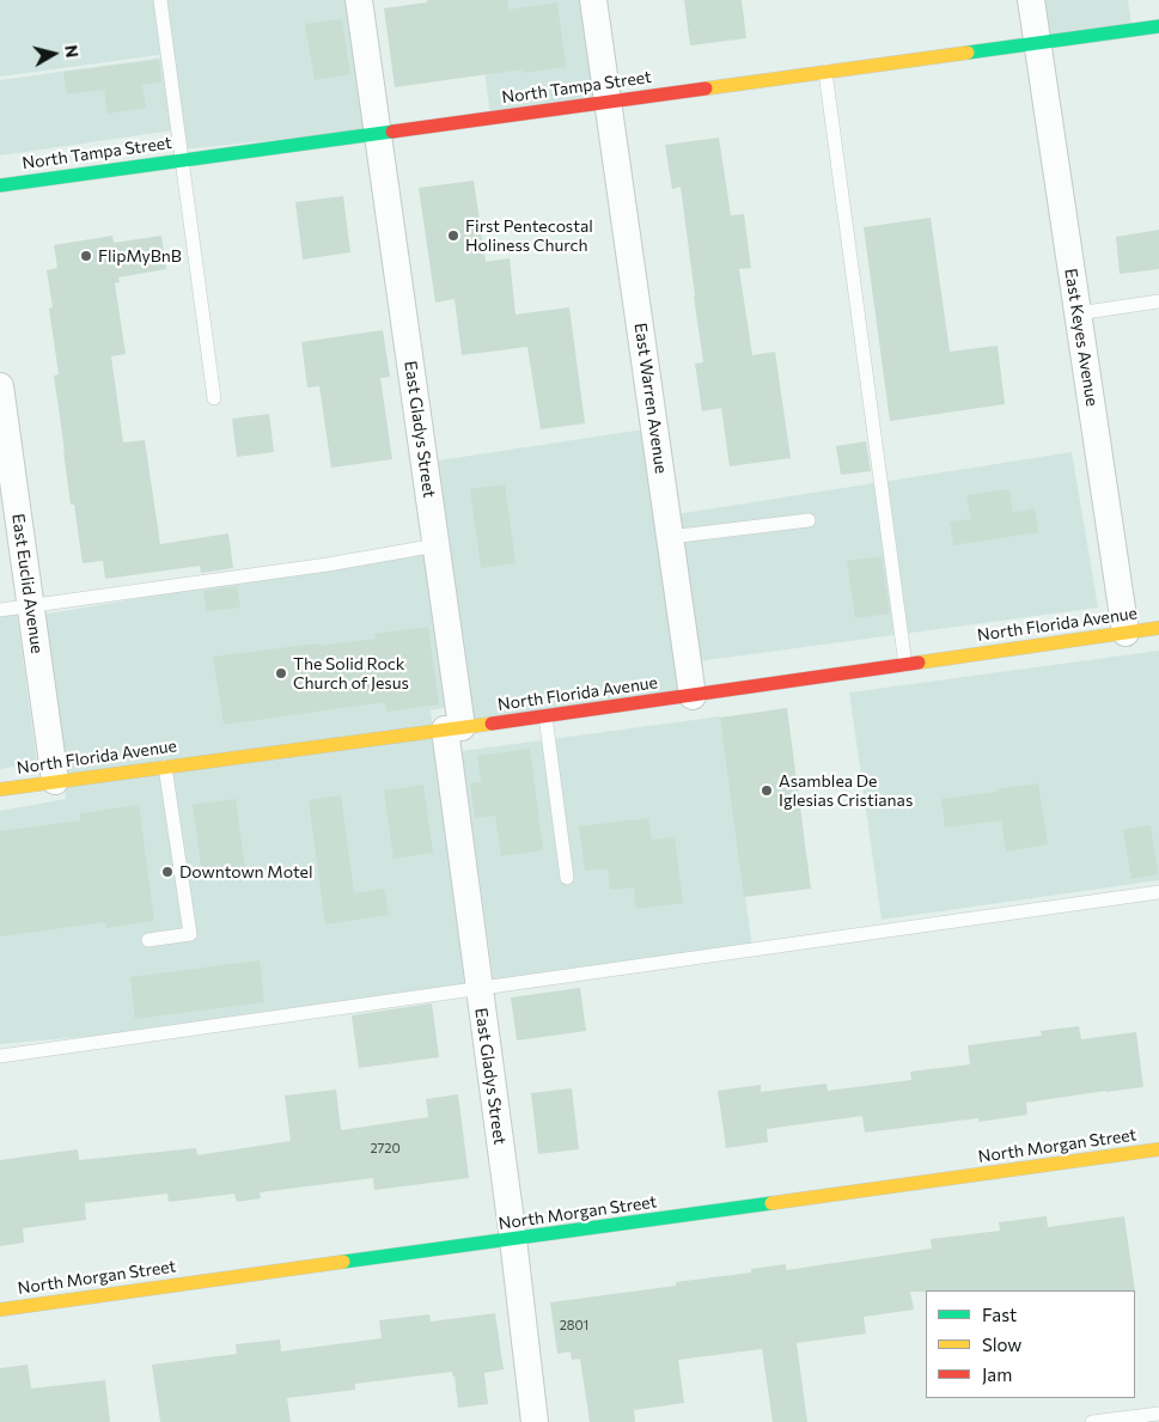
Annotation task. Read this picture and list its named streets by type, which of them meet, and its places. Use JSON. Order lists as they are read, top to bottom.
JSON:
{
  "streets": {
    "main road": ["North Tampa Street", "North Florida Avenue", "North Morgan Street"],
    "street": [
      "East Keyes Avenue",
      "East Warren Avenue",
      "East Gladys Street",
      "East Euclid Avenue"
    ]
  },
  "crossings": [
    ["North Tampa Street", "East Keyes Avenue"],
    ["North Tampa Street", "East Warren Avenue"],
    ["North Tampa Street", "East Gladys Street"],
    ["East Keyes Avenue", "North Florida Avenue"],
    ["East Warren Avenue", "North Florida Avenue"],
    ["East Gladys Street", "North Florida Avenue"],
    ["East Gladys Street", "North Morgan Street"],
    ["East Euclid Avenue", "North Florida Avenue"]
  ],
  "places": [
    "First Pentecostal Holiness Church",
    "FlipMyBnB",
    "The Solid Rock Church of Jesus",
    "Asamblea De Iglesias Cristianas",
    "Downtown Motel"
  ],
  "house_numbers": ["2720", "2801"],
  "legend": ["Fast", "Slow", "Jam"],
  "north": "right"
}
